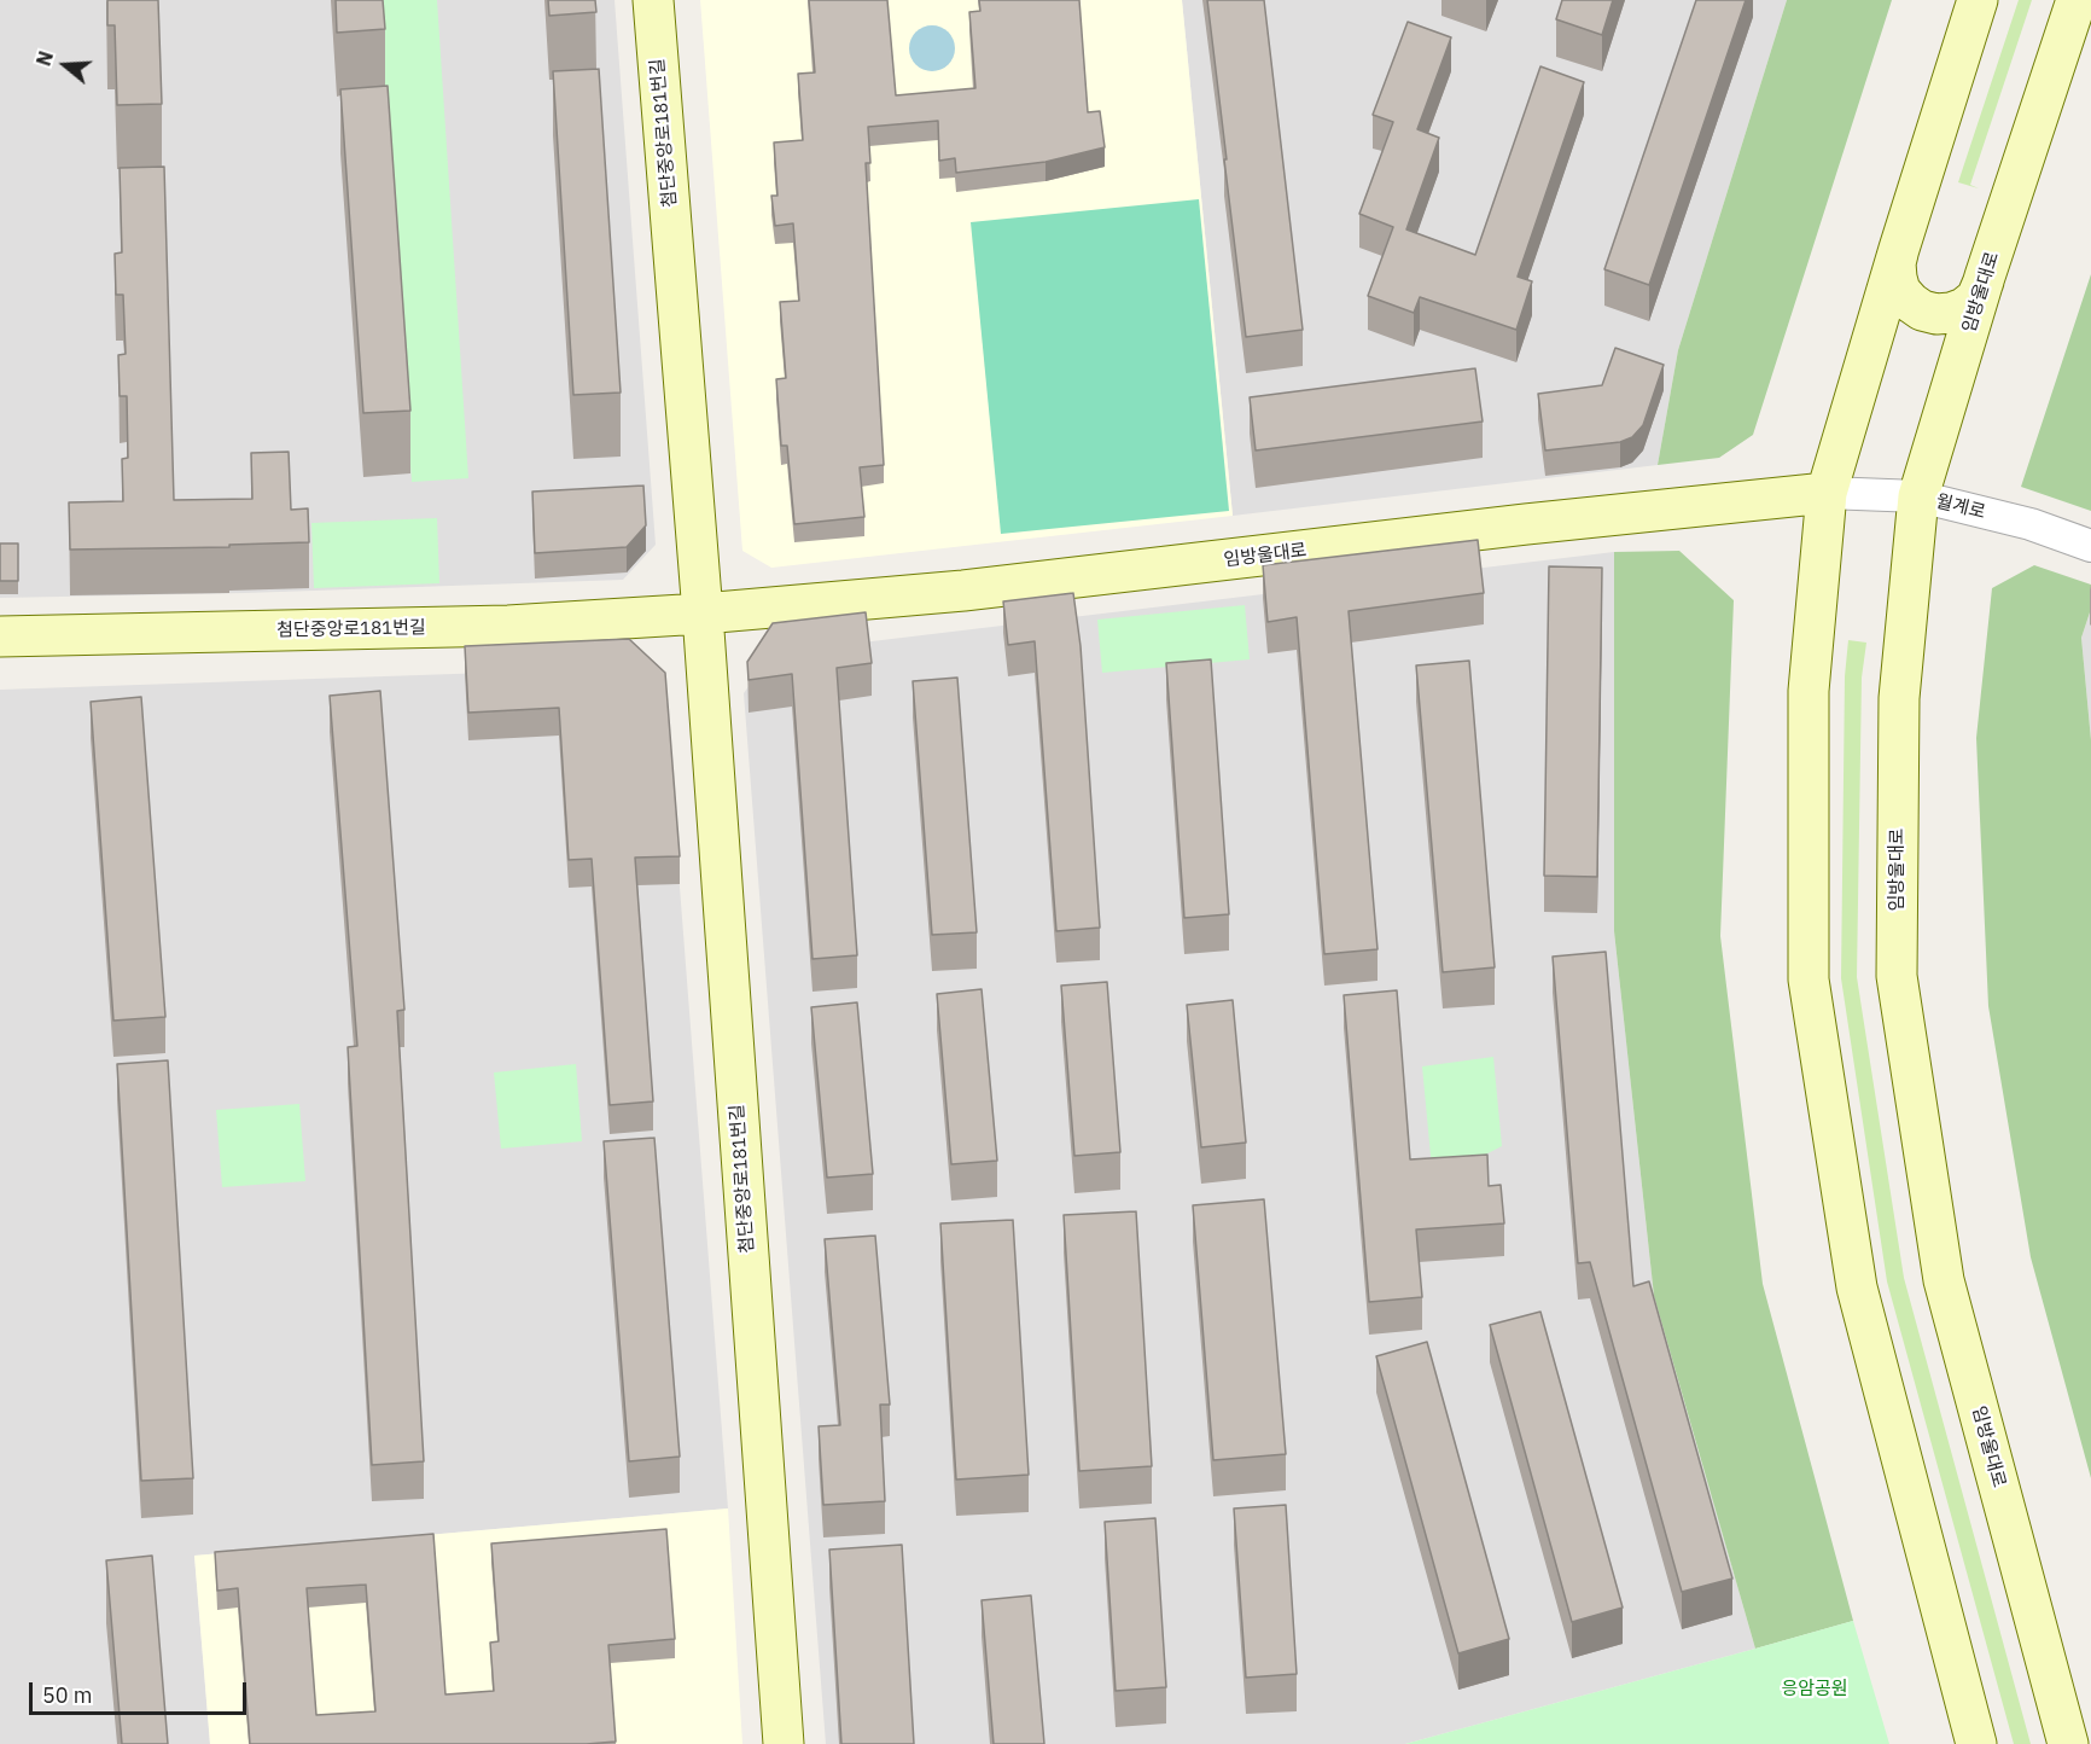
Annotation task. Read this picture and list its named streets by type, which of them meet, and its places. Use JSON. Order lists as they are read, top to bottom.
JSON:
{
  "streets": {
    "main road": ["첨단중앙로181번길", "임방울대로"],
    "street": ["월계로"]
  },
  "crossings": [
    ["첨단중앙로181번길", "임방울대로"],
    ["임방울대로", "월계로"]
  ],
  "parks": ["응암공원"],
  "scale_bar": "50 m",
  "north": "left"
}
